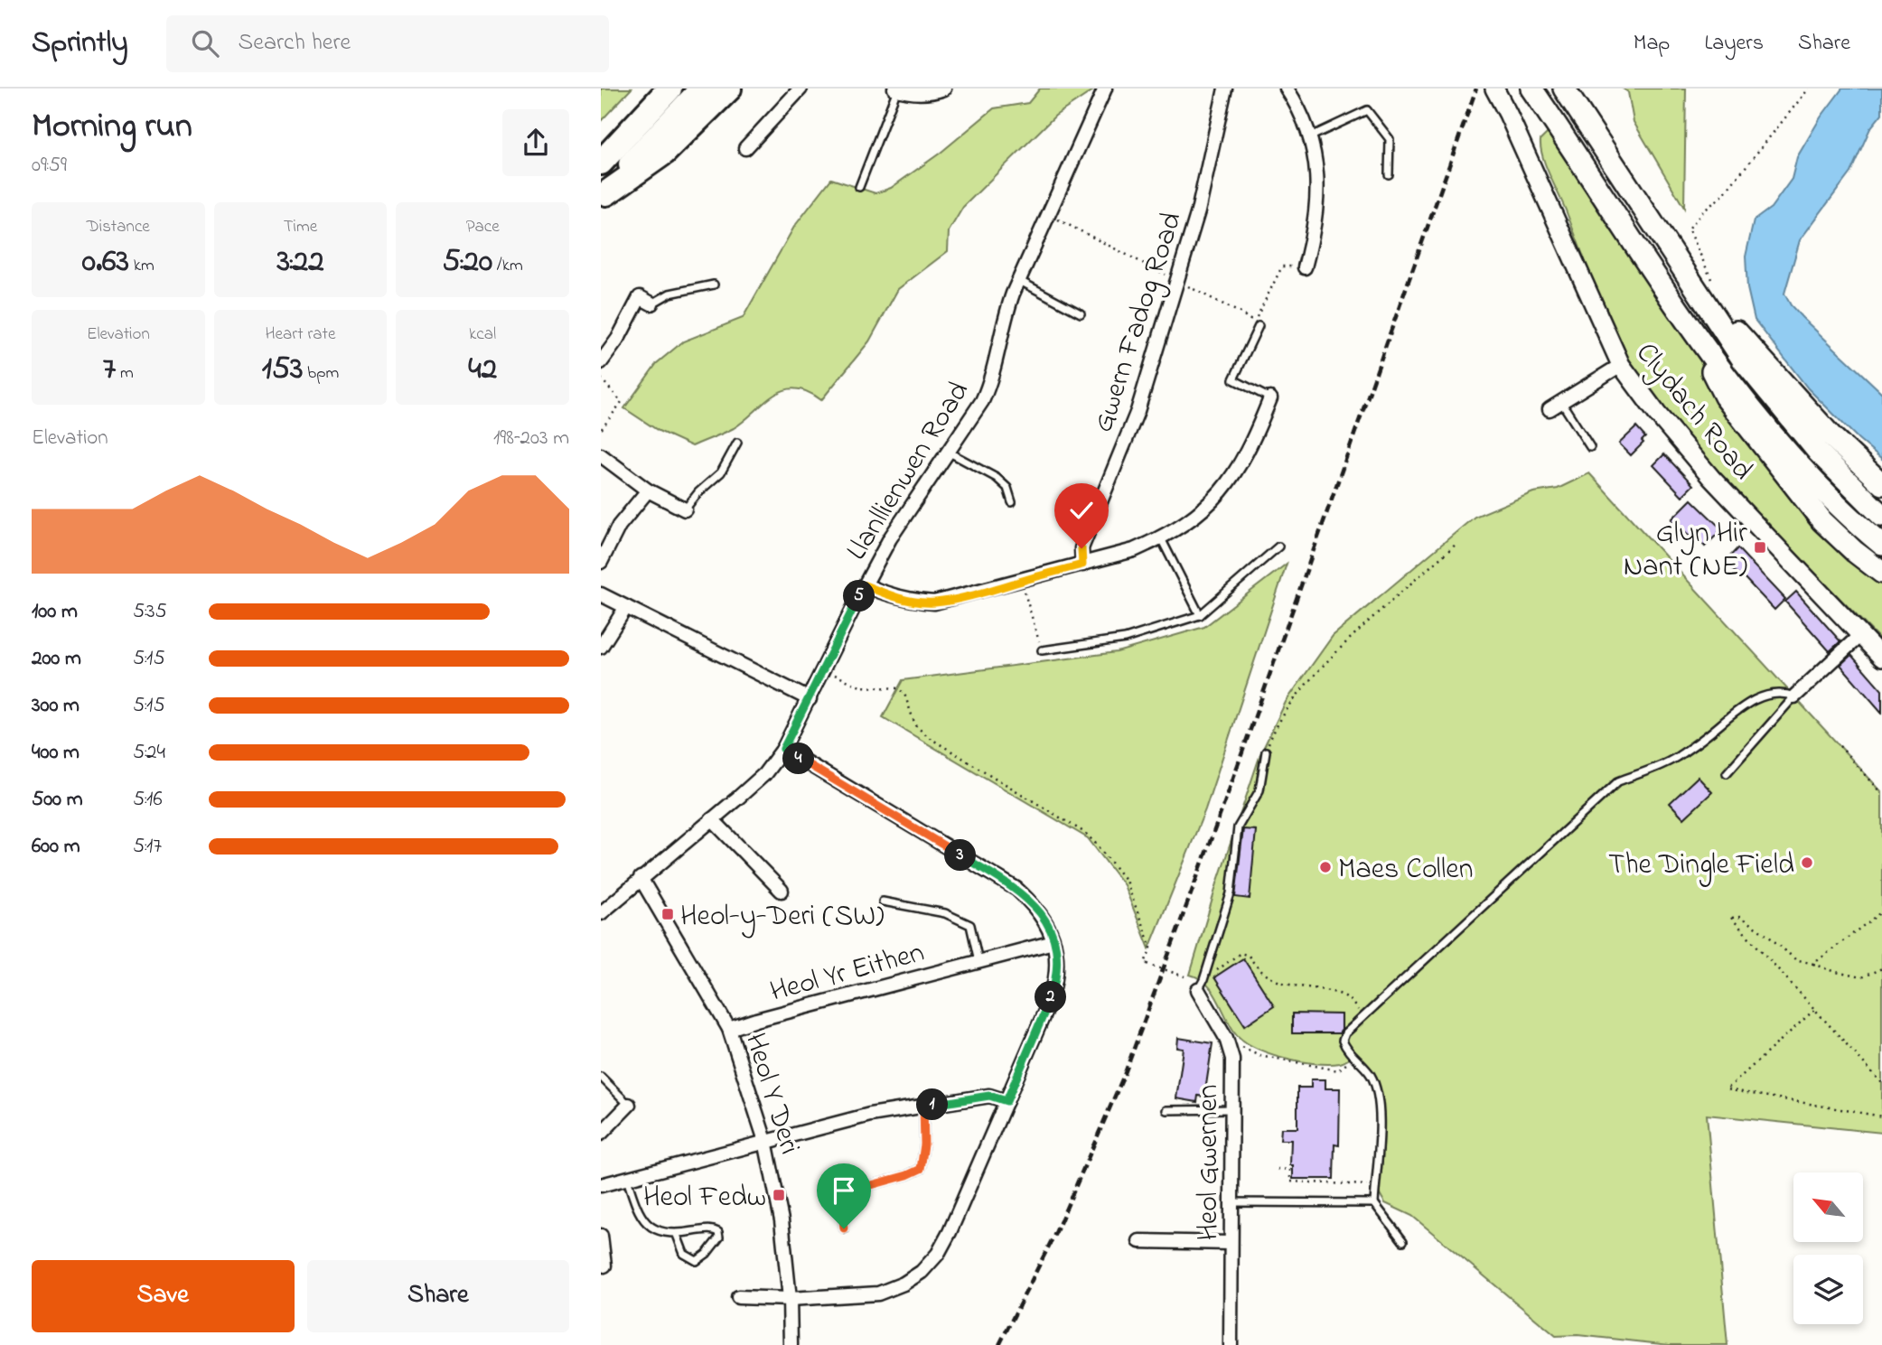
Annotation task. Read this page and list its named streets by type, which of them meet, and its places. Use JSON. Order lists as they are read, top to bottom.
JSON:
{
  "streets": {
    "main road": ["Clydach Road"],
    "street": [
      "Gwern Fadog Road",
      "Llanllienwen Road",
      "Heol Yr Eithen",
      "Heol Y Deri",
      "Heol Gwernen"
    ]
  },
  "crossings": [
    ["Llanllienwen Road", "Heol Y Deri"],
    ["Heol Yr Eithen", "Heol Y Deri"]
  ],
  "places": {
    "transit": ["Glyn Hir Nant (NE)", "Heol-y-Deri (SW)", "Heol Fedw"],
    "other": ["The Dingle Field", "Maes Collen"]
  },
  "north": "top left",
  "page": {
    "header": "Sprintly",
    "search": "Search here",
    "nav": ["Map", "Layers", "Share"],
    "heading": ["Morning run", "09:59"],
    "stats": [
      ["Distance", "0.63 km"],
      ["Time", "3:22"],
      ["Pace", "5:20 /km"],
      ["Elevation", "7 m"],
      ["Heart rate", "153 bpm"],
      ["kcal", "42"]
    ],
    "chart": ["Elevation", "198–203 m"],
    "pins": [
      "5",
      "4",
      "3",
      "2",
      "1"
    ],
    "list": [
      {
        "name": "100 m",
        "note": "5:35"
      },
      {
        "name": "200 m",
        "note": "5:15"
      },
      {
        "name": "300 m",
        "note": "5:15"
      },
      {
        "name": "400 m",
        "note": "5:24"
      },
      {
        "name": "500 m",
        "note": "5:16"
      },
      {
        "name": "600 m",
        "note": "5:17"
      }
    ],
    "buttons": ["Save", "Share"]
  }
}
